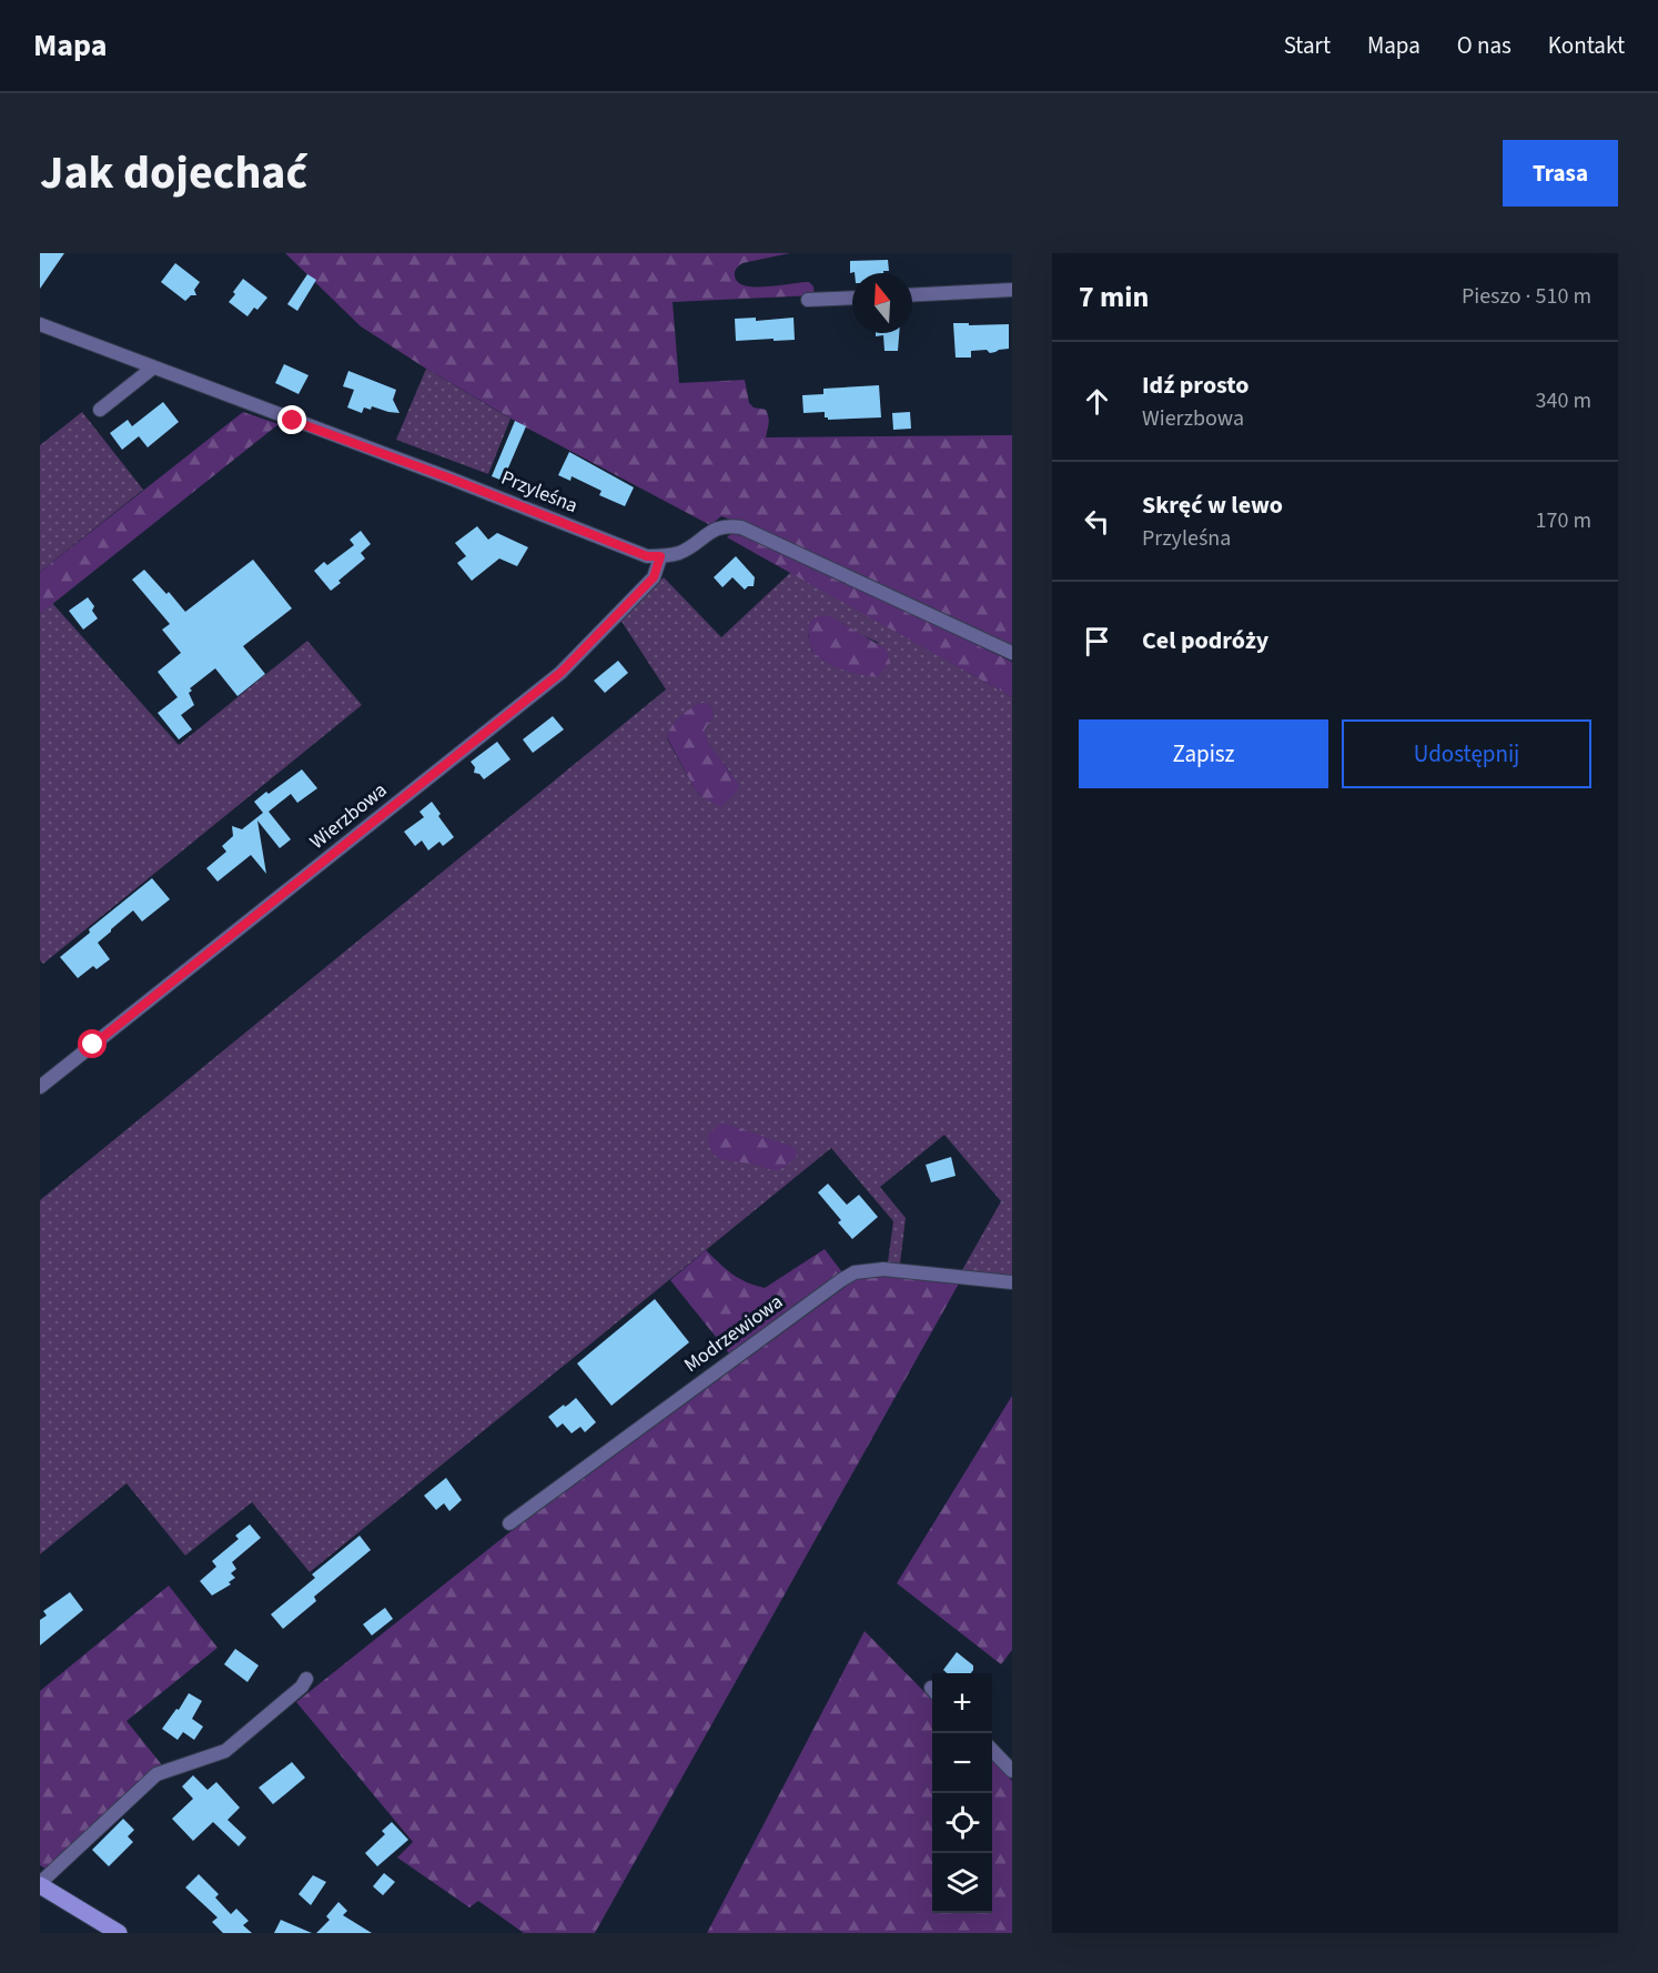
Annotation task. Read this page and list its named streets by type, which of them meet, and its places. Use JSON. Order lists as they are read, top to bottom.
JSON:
{
  "streets": {
    "street": ["Przyleśna", "Wierzbowa", "Modrzewiowa"]
  },
  "crossings": [
    ["Przyleśna", "Wierzbowa"]
  ],
  "north": "top",
  "page": {
    "header": "Mapa",
    "nav": [
      "Start",
      "Mapa",
      "O nas",
      "Kontakt"
    ],
    "title": "Jak dojechać",
    "buttons": [
      "Trasa",
      ["Zapisz", "Udostępnij"]
    ],
    "heading": ["7 min", "Pieszo · 510 m"],
    "list": [
      ["Idź prosto", "Wierzbowa", "340 m"],
      ["Skręć w lewo", "Przyleśna", "170 m"],
      "Cel podróży"
    ],
    "map_buttons": ["+", "−"]
  }
}
